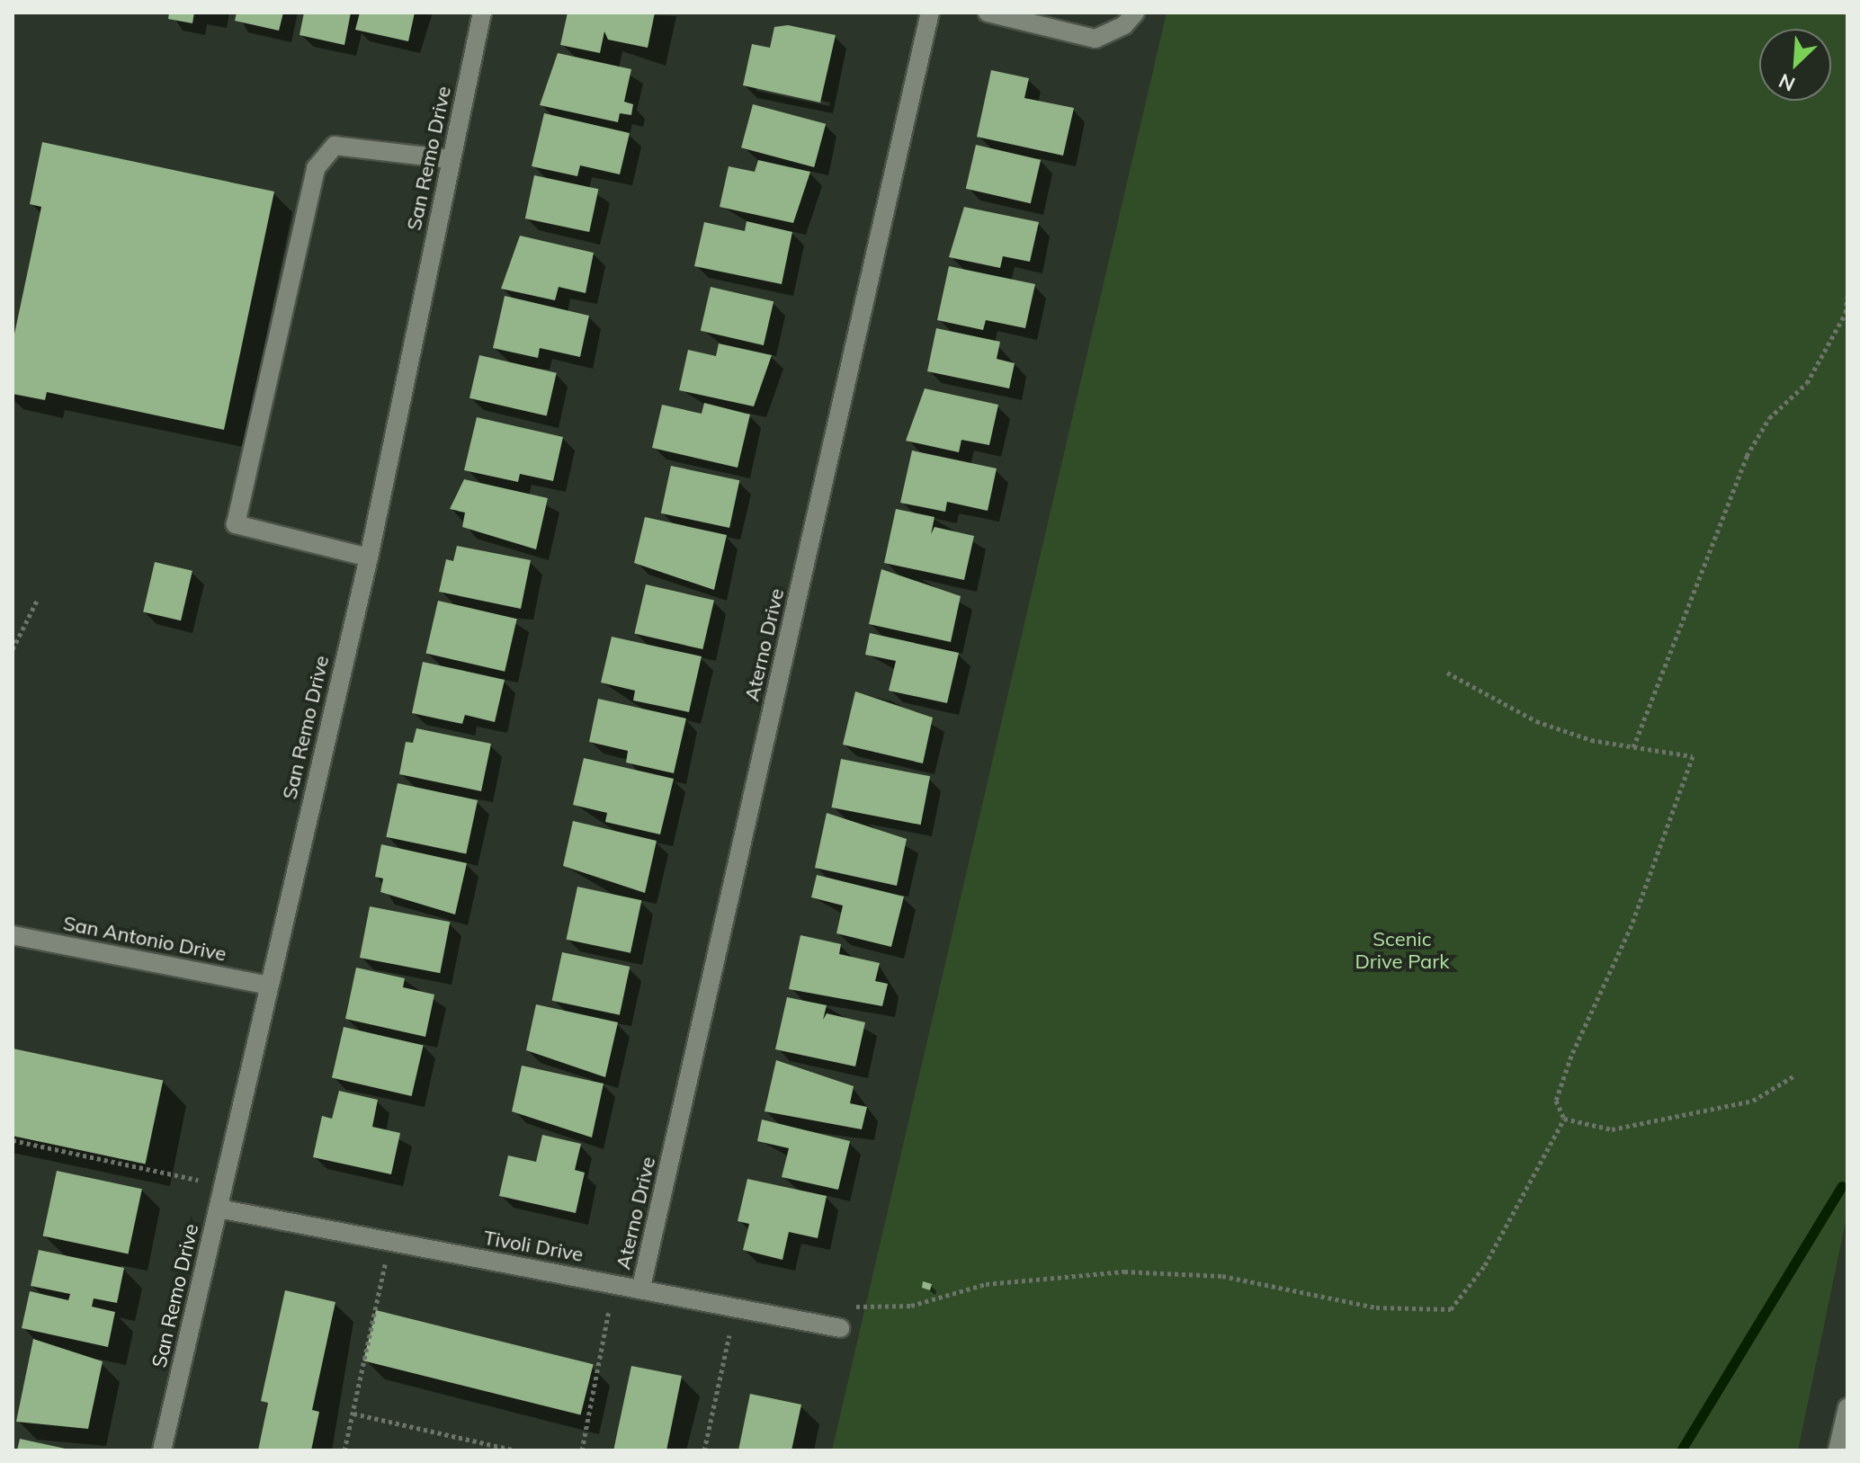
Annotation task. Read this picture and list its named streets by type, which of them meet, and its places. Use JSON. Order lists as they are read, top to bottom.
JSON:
{
  "streets": {
    "street": [
      "San Remo Drive",
      "Aterno Drive",
      "San Antonio Drive",
      "Tivoli Drive"
    ]
  },
  "crossings": [
    ["San Remo Drive", "San Antonio Drive"],
    ["San Remo Drive", "Tivoli Drive"],
    ["Aterno Drive", "Tivoli Drive"]
  ],
  "parks": ["Scenic Drive Park"],
  "north": "bottom left"
}
